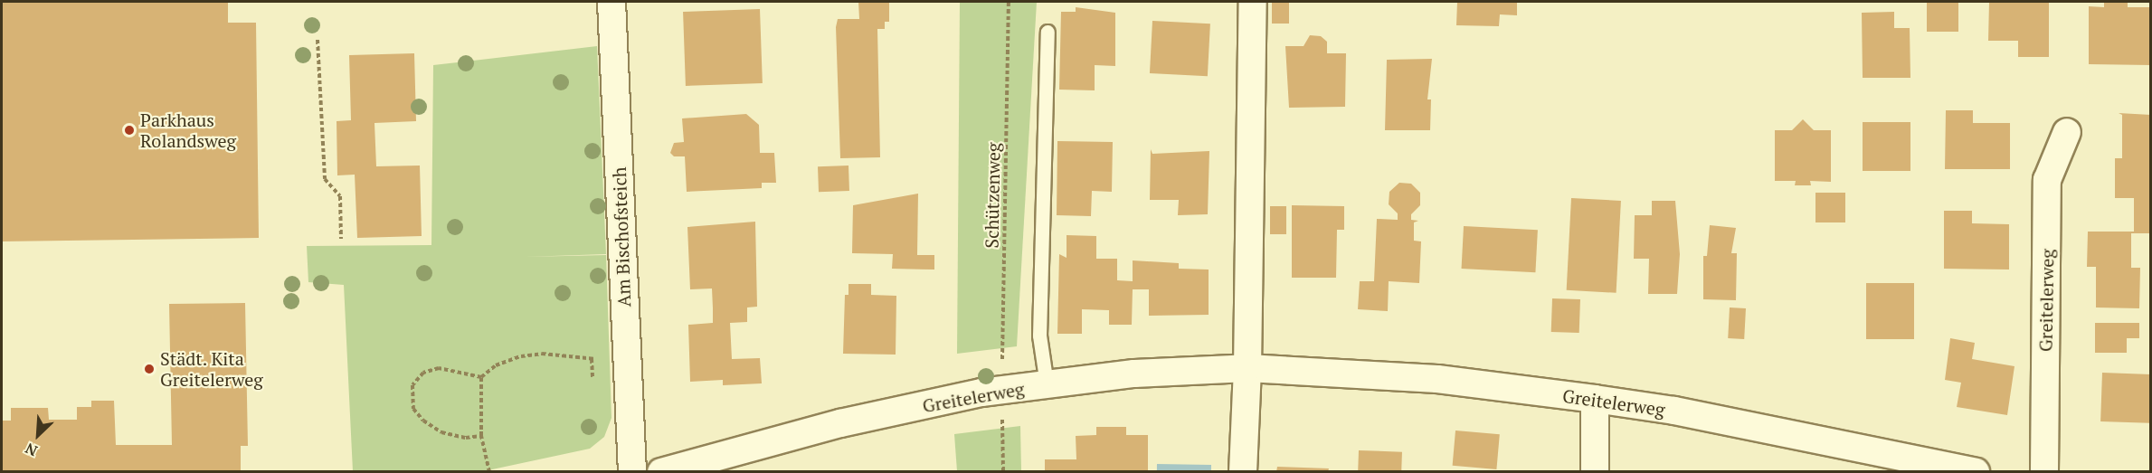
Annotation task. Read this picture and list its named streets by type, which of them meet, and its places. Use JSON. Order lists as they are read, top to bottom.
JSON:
{
  "streets": {
    "street": ["Am Bischofsteich", "Greitelerweg"],
    "path": ["Schützenweg"]
  },
  "crossings": [
    ["Schützenweg", "Greitelerweg"]
  ],
  "places": ["Parkhaus Rolandsweg", "Städt. Kita Greitelerweg"],
  "north": "bottom left"
}
